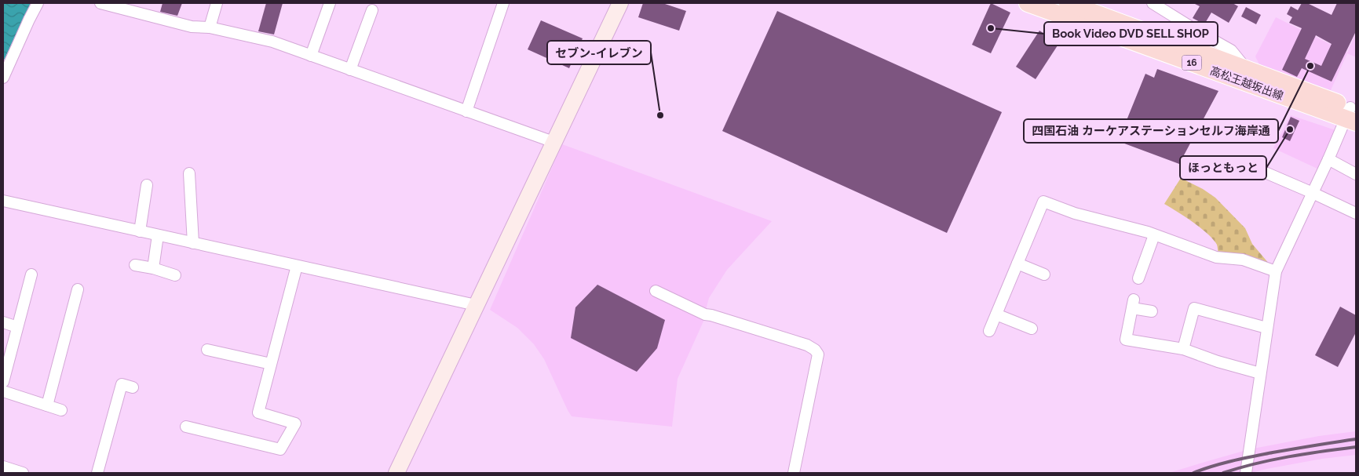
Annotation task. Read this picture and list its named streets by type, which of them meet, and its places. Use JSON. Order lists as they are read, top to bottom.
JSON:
{
  "streets": {
    "main road": ["16", "高松王越坂出線"]
  },
  "places": [
    "Book Video DVD SELL SHOP",
    "四国石油 カーケアステーションセルフ海岸通",
    "セブン-イレブン",
    "ほっともっと"
  ]
}
